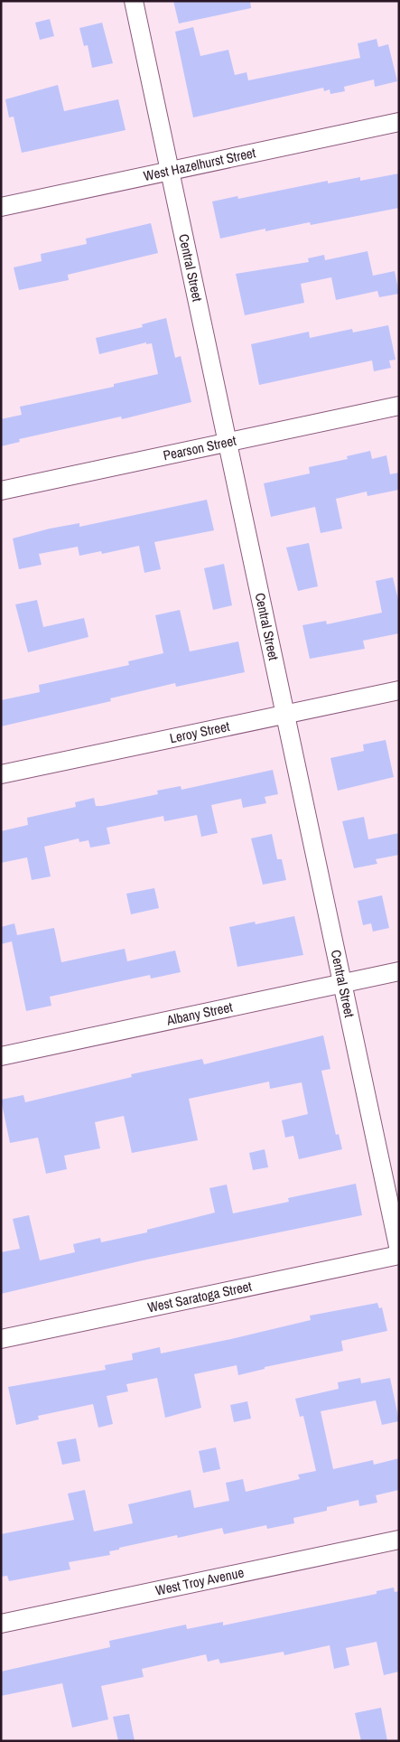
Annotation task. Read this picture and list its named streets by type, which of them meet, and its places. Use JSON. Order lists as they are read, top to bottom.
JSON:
{
  "streets": {
    "street": [
      "West Hazelhurst Street",
      "Central Street",
      "Pearson Street",
      "Leroy Street",
      "Albany Street",
      "West Saratoga Street",
      "West Troy Avenue"
    ]
  },
  "crossings": [
    ["West Hazelhurst Street", "Central Street"],
    ["Central Street", "Pearson Street"],
    ["Central Street", "Leroy Street"],
    ["Central Street", "Albany Street"]
  ]
}
